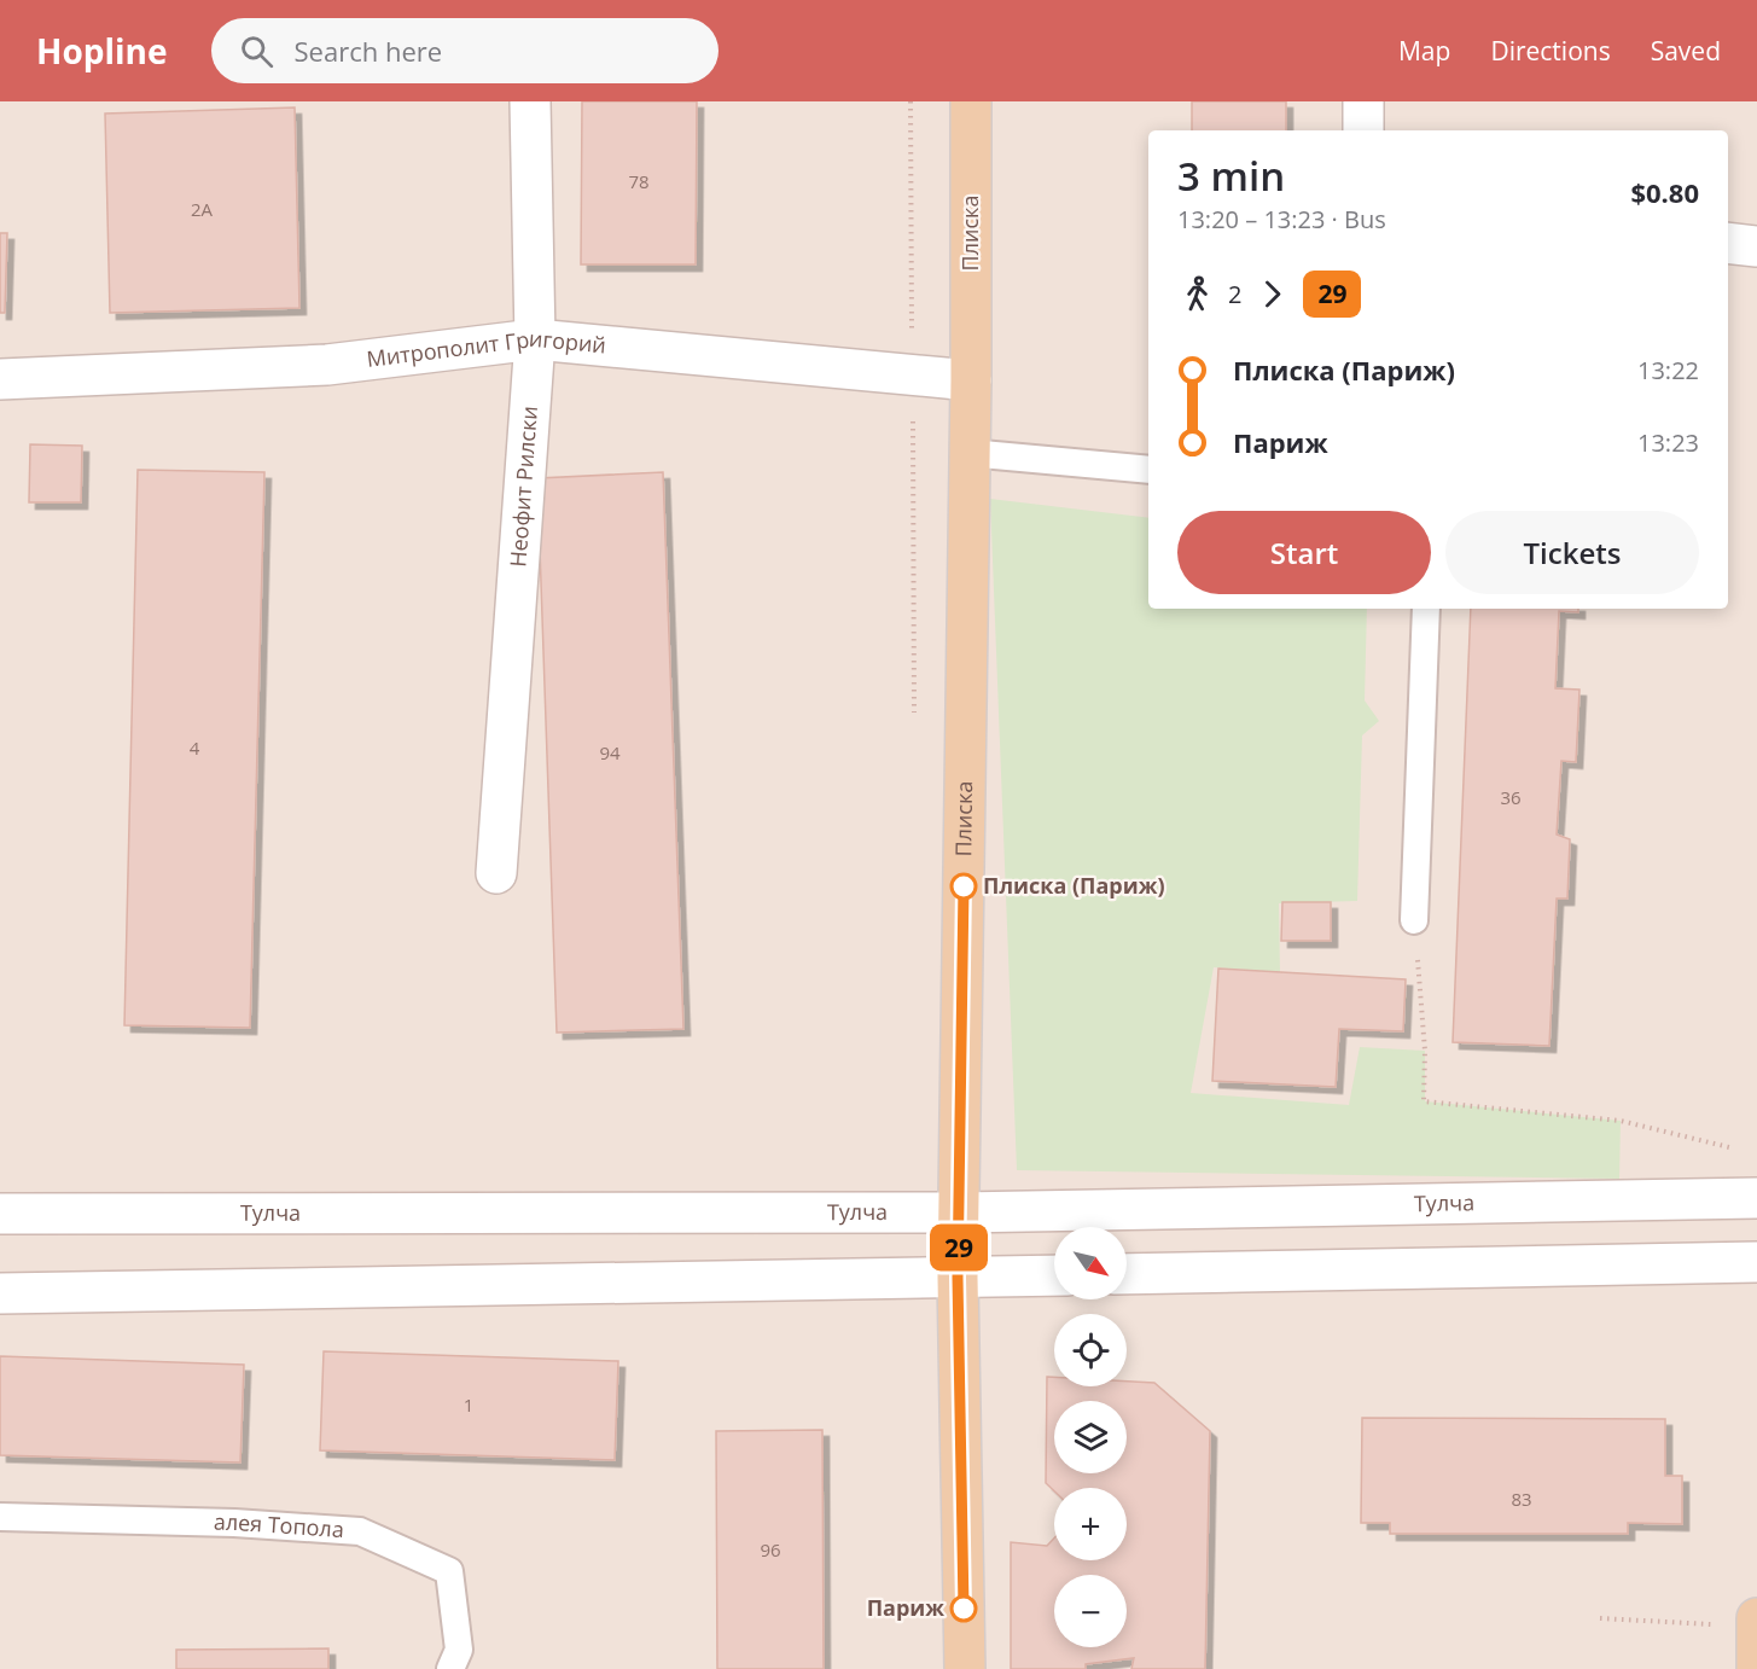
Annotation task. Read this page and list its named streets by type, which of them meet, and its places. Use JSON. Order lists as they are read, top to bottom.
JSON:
{
  "streets": {
    "main road": [
      "Плиска",
      "Митрополит Григорий",
      "Неофит Рилски",
      "Тулча"
    ],
    "lane": ["алея Топола"]
  },
  "crossings": [
    ["Плиска", "Митрополит Григорий"],
    ["Плиска", "Тулча"],
    ["Митрополит Григорий", "Неофит Рилски"]
  ],
  "places": ["Плиска (Париж)", "Париж"],
  "lines": ["bus line 29"],
  "house_numbers": [
    "78",
    "2А",
    "4",
    "94",
    "36",
    "1",
    "83",
    "96"
  ],
  "north": "bottom right",
  "page": {
    "header": "Hopline",
    "search": "Search here",
    "nav": ["Map", "Directions", "Saved"],
    "on_map": "29",
    "heading": ["3 min", "13:20 – 13:23 · Bus", "$0.80"],
    "legs": ["2", "29"],
    "list": [
      {
        "name": "Плиска (Париж)",
        "value": "13:22"
      },
      {
        "name": "Париж",
        "value": "13:23"
      }
    ],
    "buttons": ["Start", "Tickets"],
    "map_buttons": ["+", "−"]
  }
}
